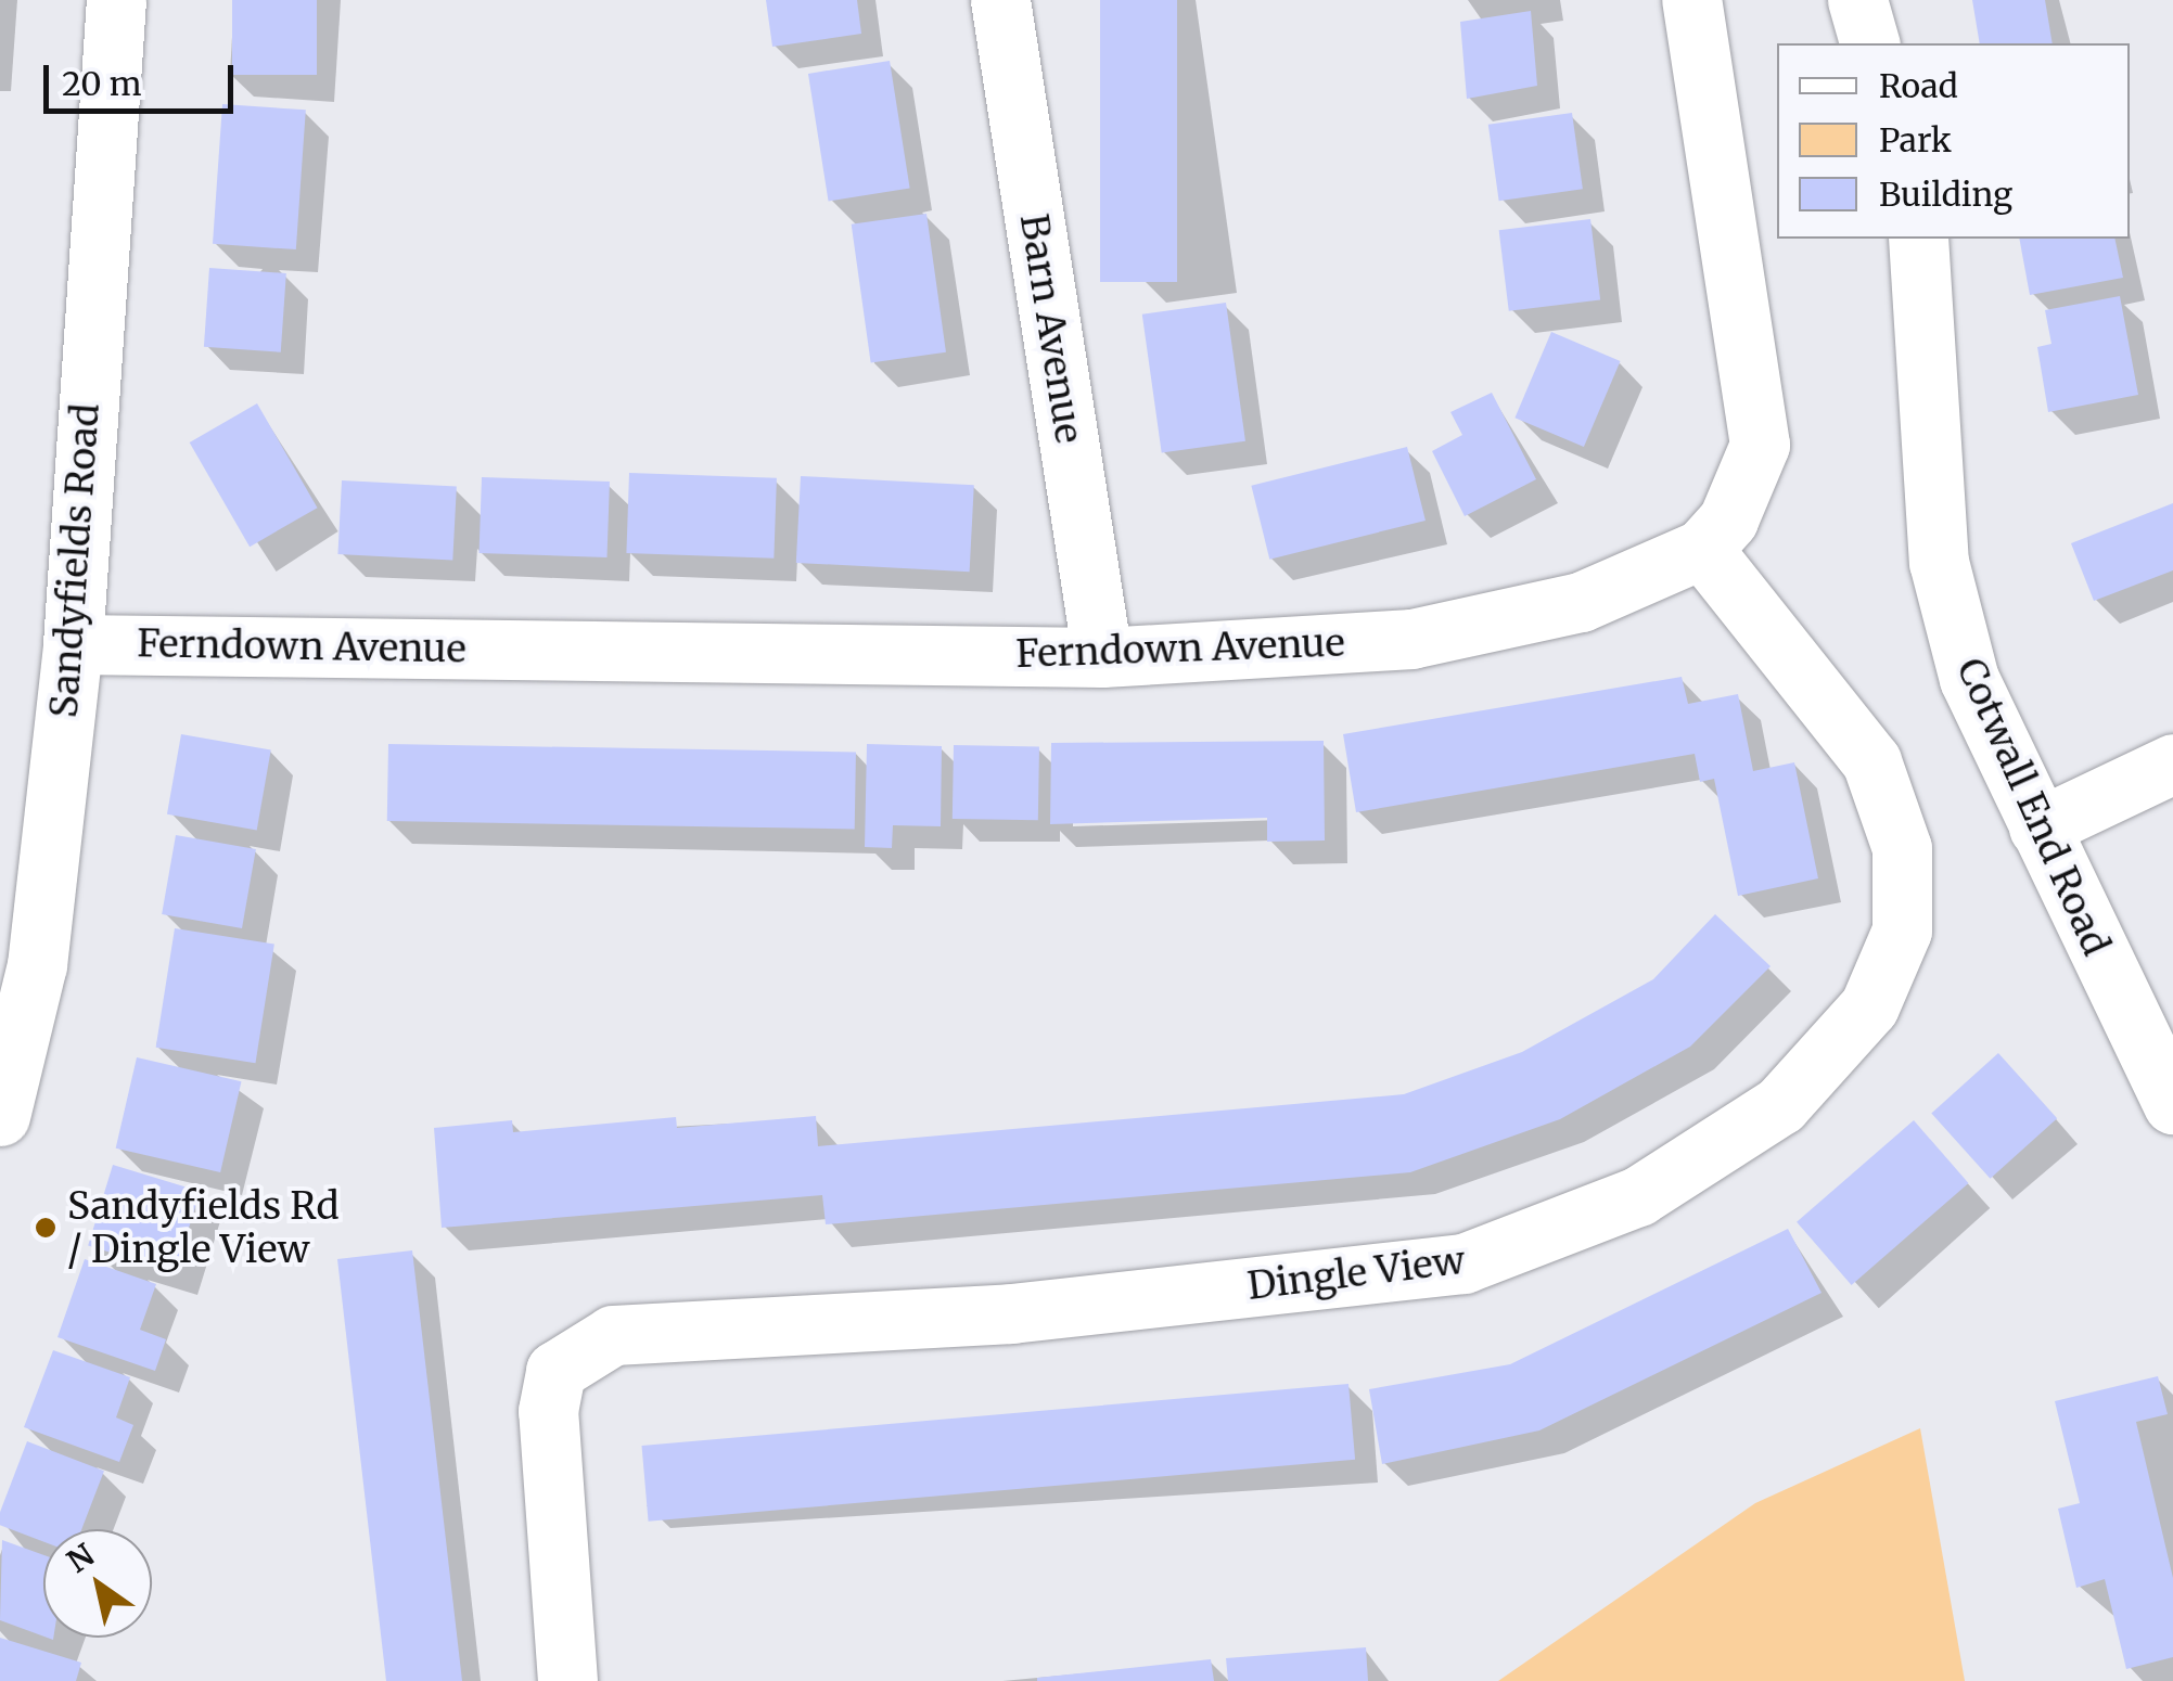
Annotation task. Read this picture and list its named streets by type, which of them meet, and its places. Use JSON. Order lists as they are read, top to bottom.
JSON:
{
  "streets": {
    "street": [
      "Barn Avenue",
      "Sandyfields Road",
      "Ferndown Avenue",
      "Cotwall End Road",
      "Dingle View"
    ]
  },
  "crossings": [
    ["Barn Avenue", "Ferndown Avenue"],
    ["Sandyfields Road", "Ferndown Avenue"],
    ["Ferndown Avenue", "Dingle View"]
  ],
  "places": ["Sandyfields Rd / Dingle View"],
  "legend": ["Road", "Park", "Building"],
  "scale_bar": "20 m",
  "north": "top left"
}
